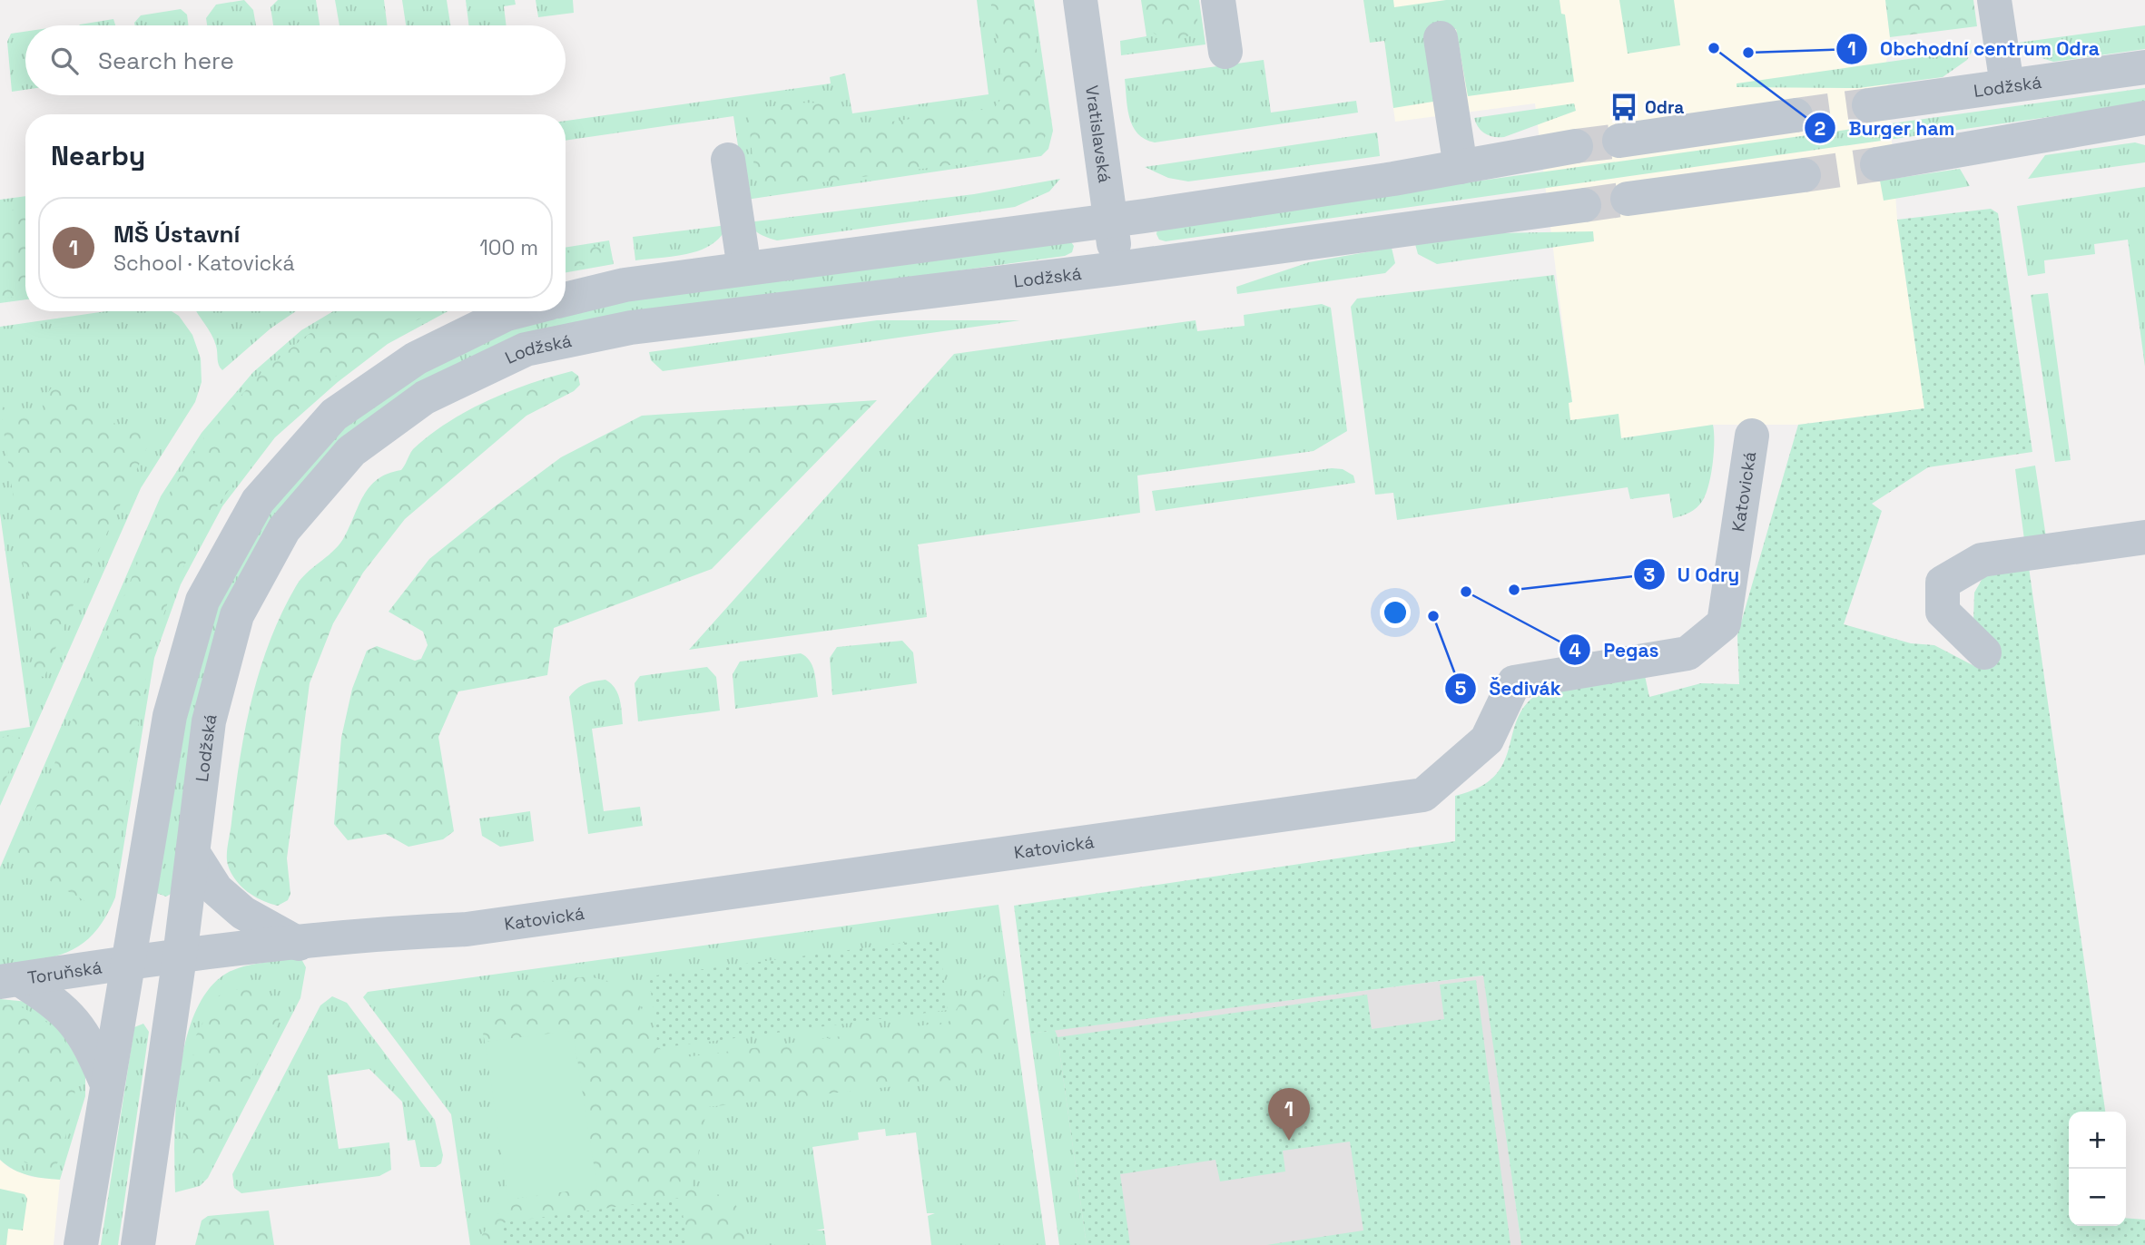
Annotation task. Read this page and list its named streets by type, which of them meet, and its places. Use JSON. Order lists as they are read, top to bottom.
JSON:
{
  "streets": {
    "street": [
      "Lodžská",
      "Vratislavská",
      "Katovická",
      "Toruňská"
    ]
  },
  "crossings": [
    ["Lodžská", "Vratislavská"],
    ["Lodžská", "Katovická"],
    ["Katovická", "Toruňská"]
  ],
  "places": {
    "other": [
      "Burger ham",
      "Obchodní centrum Odra",
      "U Odry",
      "Pegas",
      "Šedivák"
    ],
    "bus stop": ["Odra"]
  },
  "page": {
    "search": "Search here",
    "heading": "Nearby",
    "list": [
      {
        "mark": "1",
        "name": "MŠ Ústavní",
        "note": "School · Katovická",
        "value": "100 m"
      }
    ],
    "pins": "1",
    "map_buttons": ["+", "−"]
  }
}
